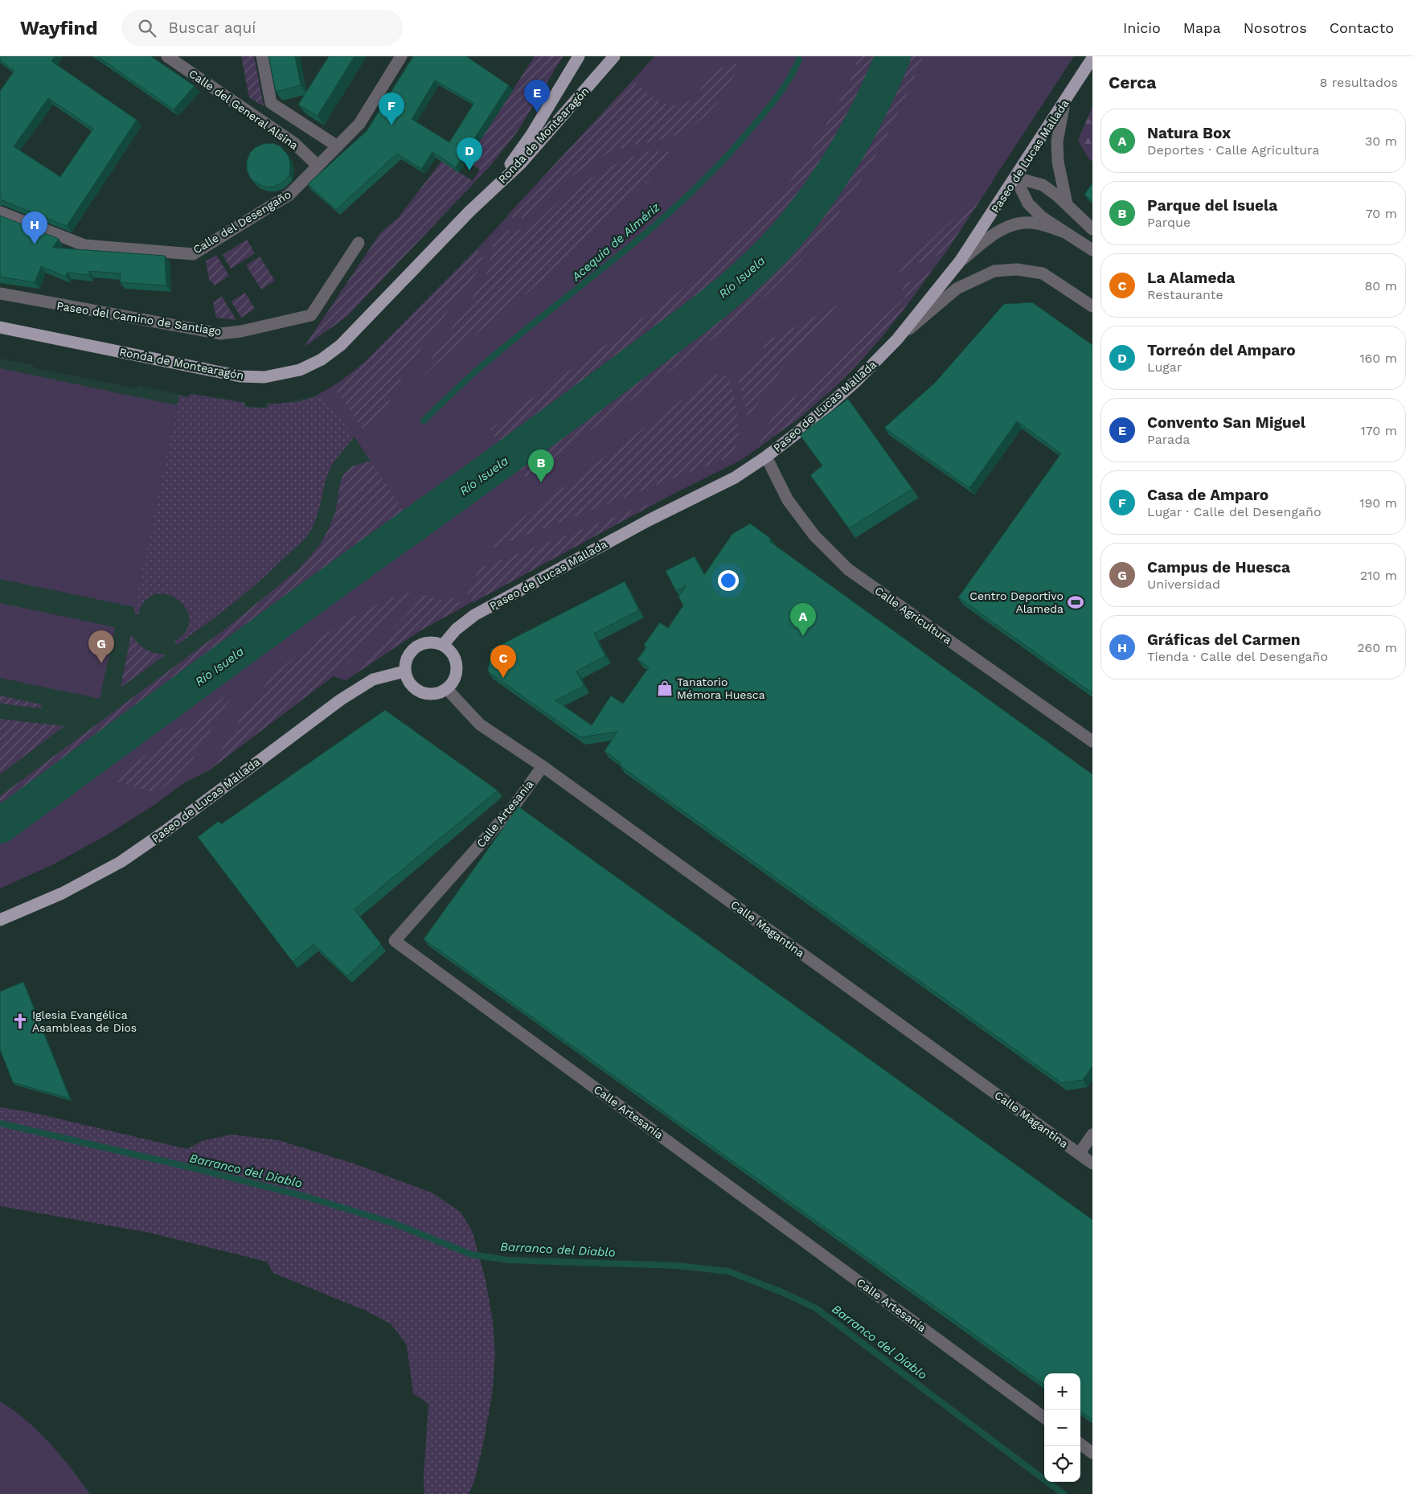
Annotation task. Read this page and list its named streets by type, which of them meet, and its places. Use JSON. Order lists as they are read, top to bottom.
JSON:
{
  "streets": {
    "main road": ["Ronda de Montearagón", "Paseo de Lucas Mallada"],
    "street": [
      "Calle del General Alsina",
      "Calle del Desengaño",
      "Paseo del Camino de Santiago",
      "Calle Agricultura",
      "Calle Artesanía",
      "Calle Magantina"
    ]
  },
  "crossings": [
    ["Calle del General Alsina", "Calle del Desengaño"],
    ["Paseo de Lucas Mallada", "Calle Agricultura"],
    ["Paseo de Lucas Mallada", "Calle Magantina"],
    ["Calle Artesanía", "Calle Magantina"]
  ],
  "water": ["Acequia de Almériz", "Río Isuela", "Barranco del Diablo"],
  "places": {
    "sports": ["Centro Deportivo Alameda"],
    "shop": ["Tanatorio Mémora Huesca"],
    "church": ["Iglesia Evangélica Asambleas de Dios"]
  },
  "page": {
    "header": "Wayfind",
    "search": "Buscar aquí",
    "nav": [
      "Inicio",
      "Mapa",
      "Nosotros",
      "Contacto"
    ],
    "heading": ["Cerca", "8 resultados"],
    "pins": [
      "E",
      "F",
      "D",
      "H",
      "B",
      "A",
      "G",
      "C"
    ],
    "list": [
      {
        "mark": "A",
        "name": "Natura Box",
        "note": "Deportes · Calle Agricultura",
        "value": "30 m"
      },
      {
        "mark": "B",
        "name": "Parque del Isuela",
        "note": "Parque",
        "value": "70 m"
      },
      {
        "mark": "C",
        "name": "La Alameda",
        "note": "Restaurante",
        "value": "80 m"
      },
      {
        "mark": "D",
        "name": "Torreón del Amparo",
        "note": "Lugar",
        "value": "160 m"
      },
      {
        "mark": "E",
        "name": "Convento San Miguel",
        "note": "Parada",
        "value": "170 m"
      },
      {
        "mark": "F",
        "name": "Casa de Amparo",
        "note": "Lugar · Calle del Desengaño",
        "value": "190 m"
      },
      {
        "mark": "G",
        "name": "Campus de Huesca",
        "note": "Universidad",
        "value": "210 m"
      },
      {
        "mark": "H",
        "name": "Gráficas del Carmen",
        "note": "Tienda · Calle del Desengaño",
        "value": "260 m"
      }
    ],
    "map_buttons": ["+", "−"]
  }
}
